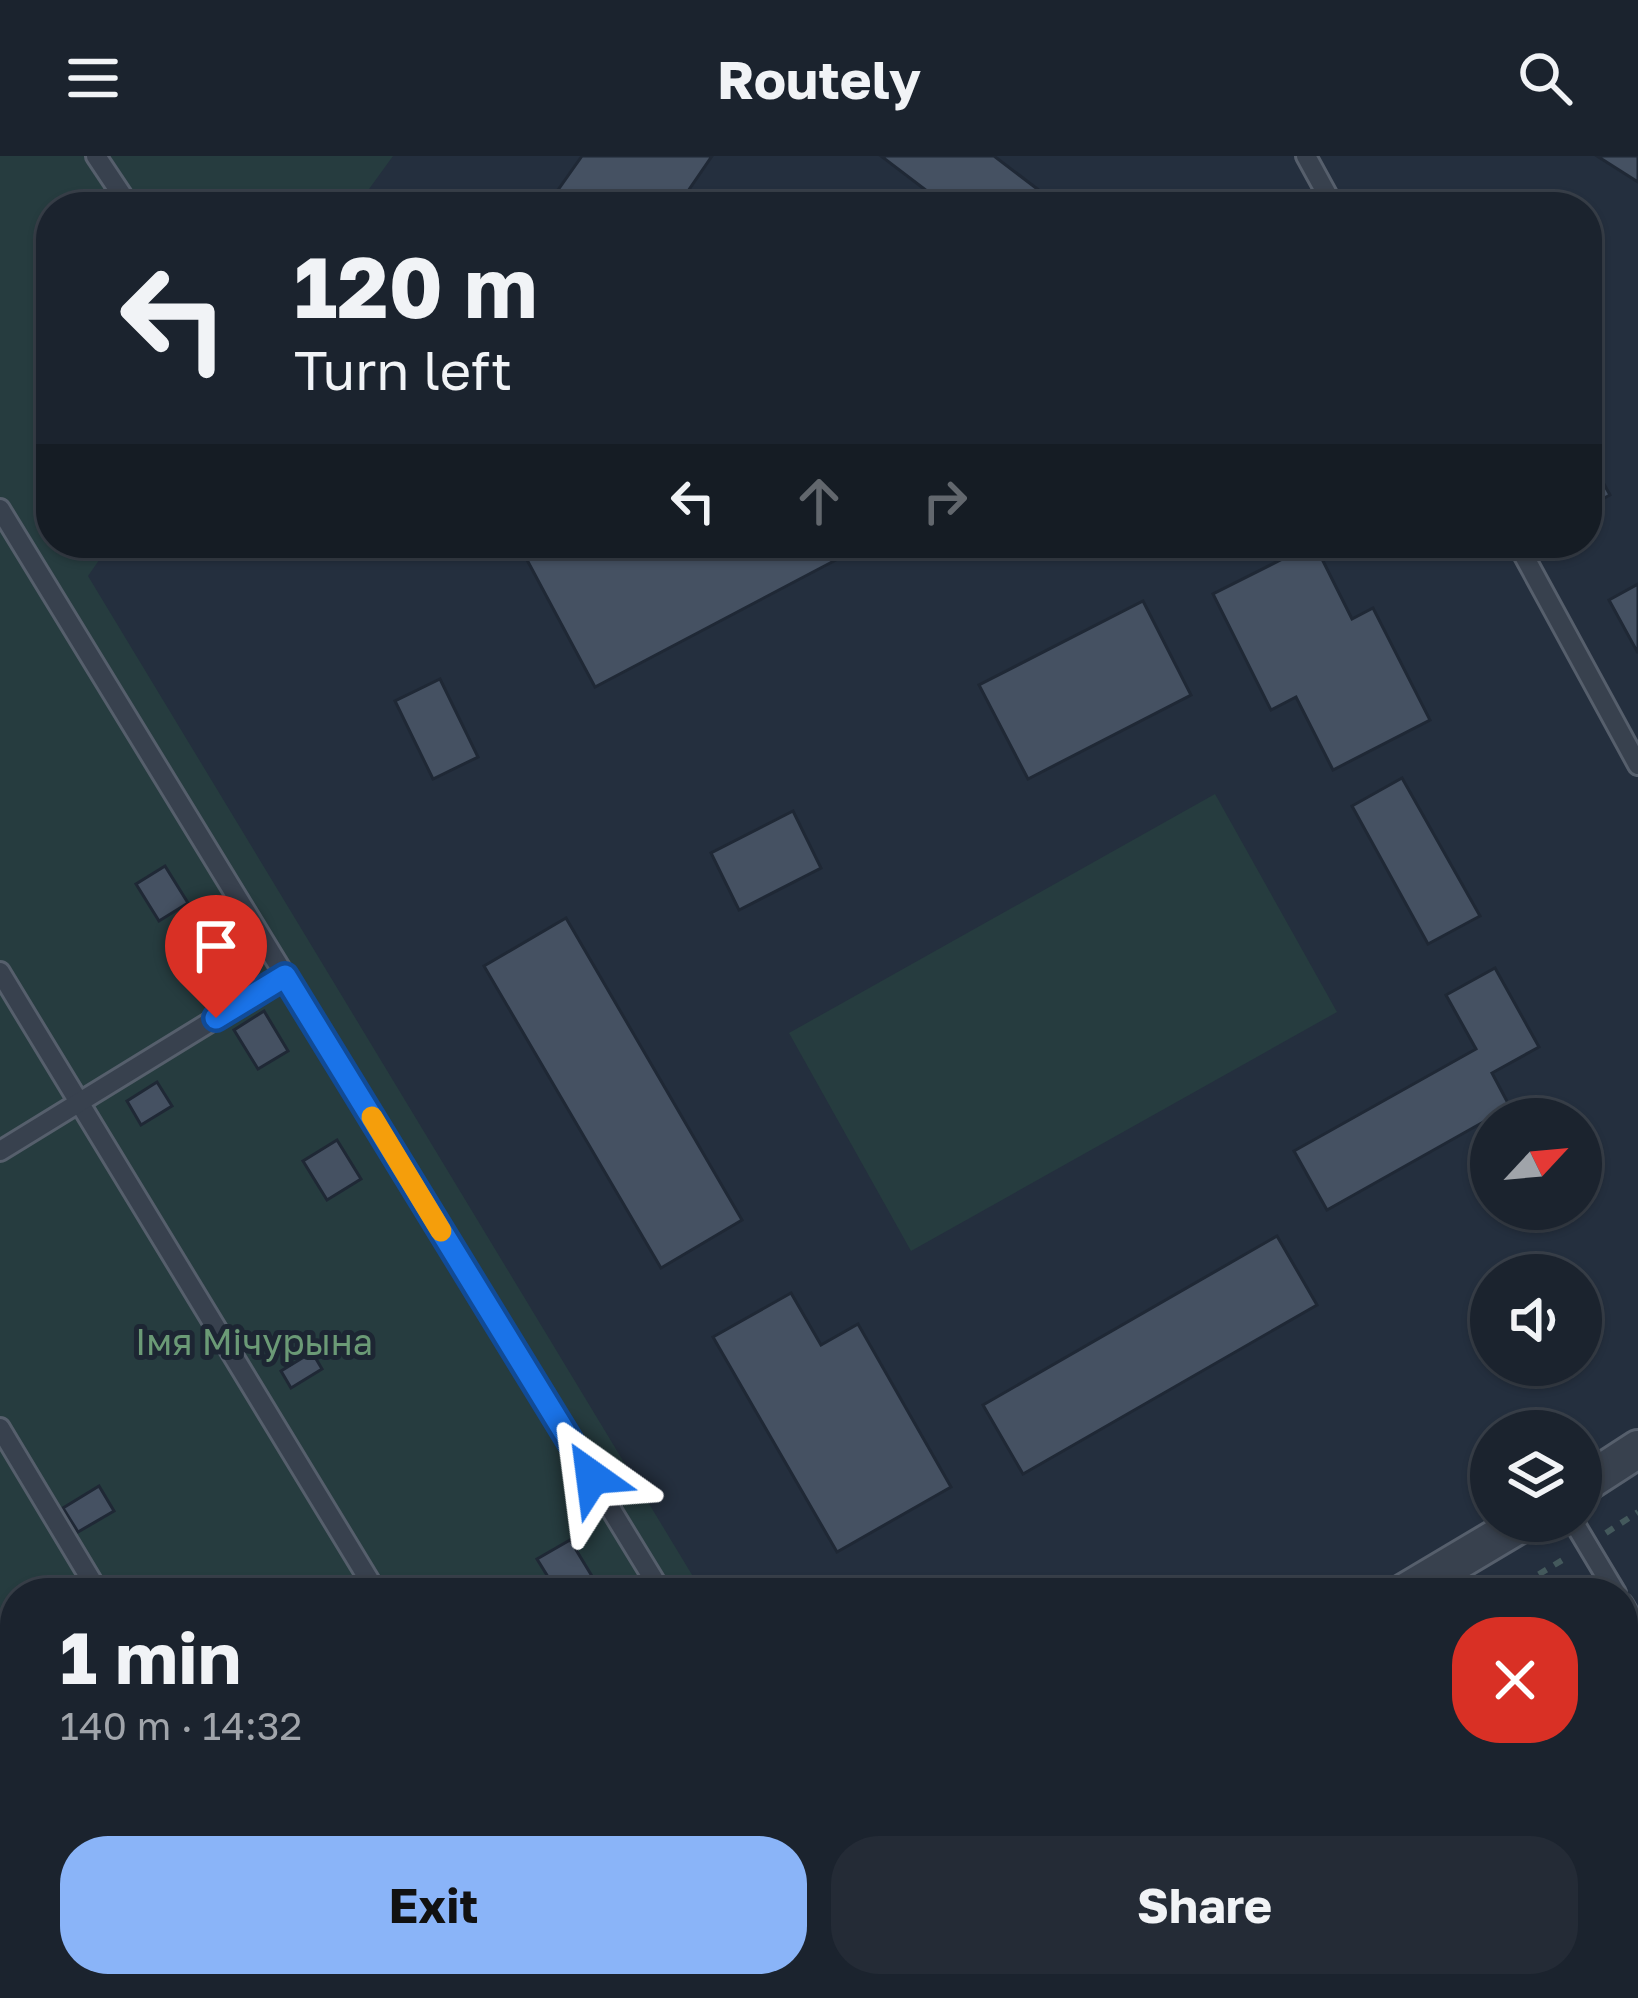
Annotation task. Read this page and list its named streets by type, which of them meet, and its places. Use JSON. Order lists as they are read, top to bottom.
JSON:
{
  "parks": ["Імя Мічурына"],
  "north": "top right",
  "page": {
    "header": "Routely",
    "turn": ["120 m", "Turn left"],
    "heading": ["1 min", "140 m · 14:32"],
    "buttons": ["Exit", "Share"]
  }
}
